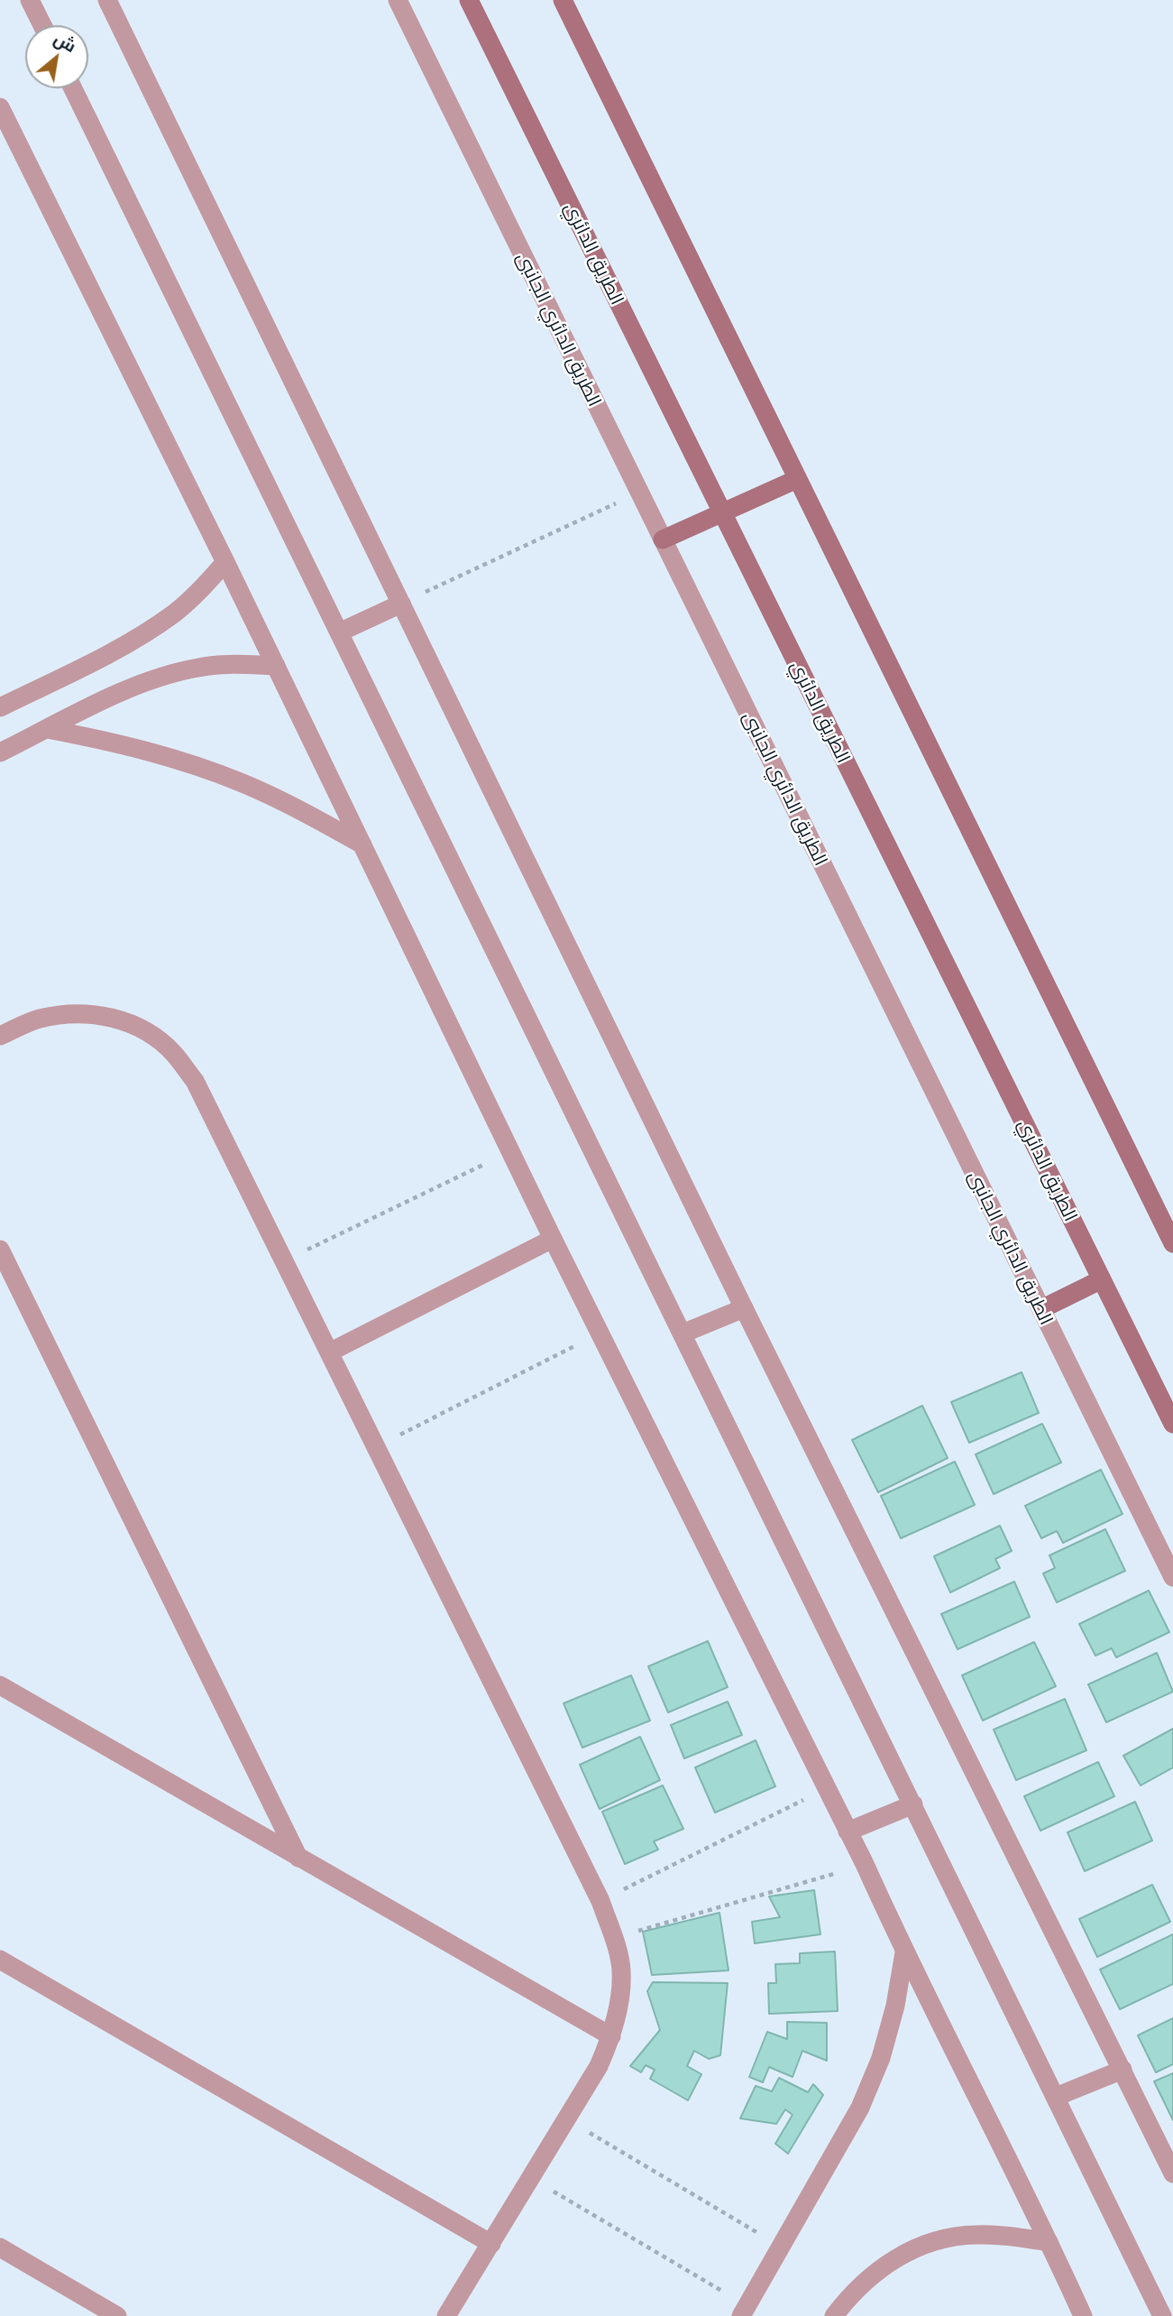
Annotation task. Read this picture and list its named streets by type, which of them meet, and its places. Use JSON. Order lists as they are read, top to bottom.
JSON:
{
  "streets": {
    "main road": ["الطريق الدائري"],
    "street": ["الطريق الدائري الجانبى"]
  },
  "north": "top right"
}
